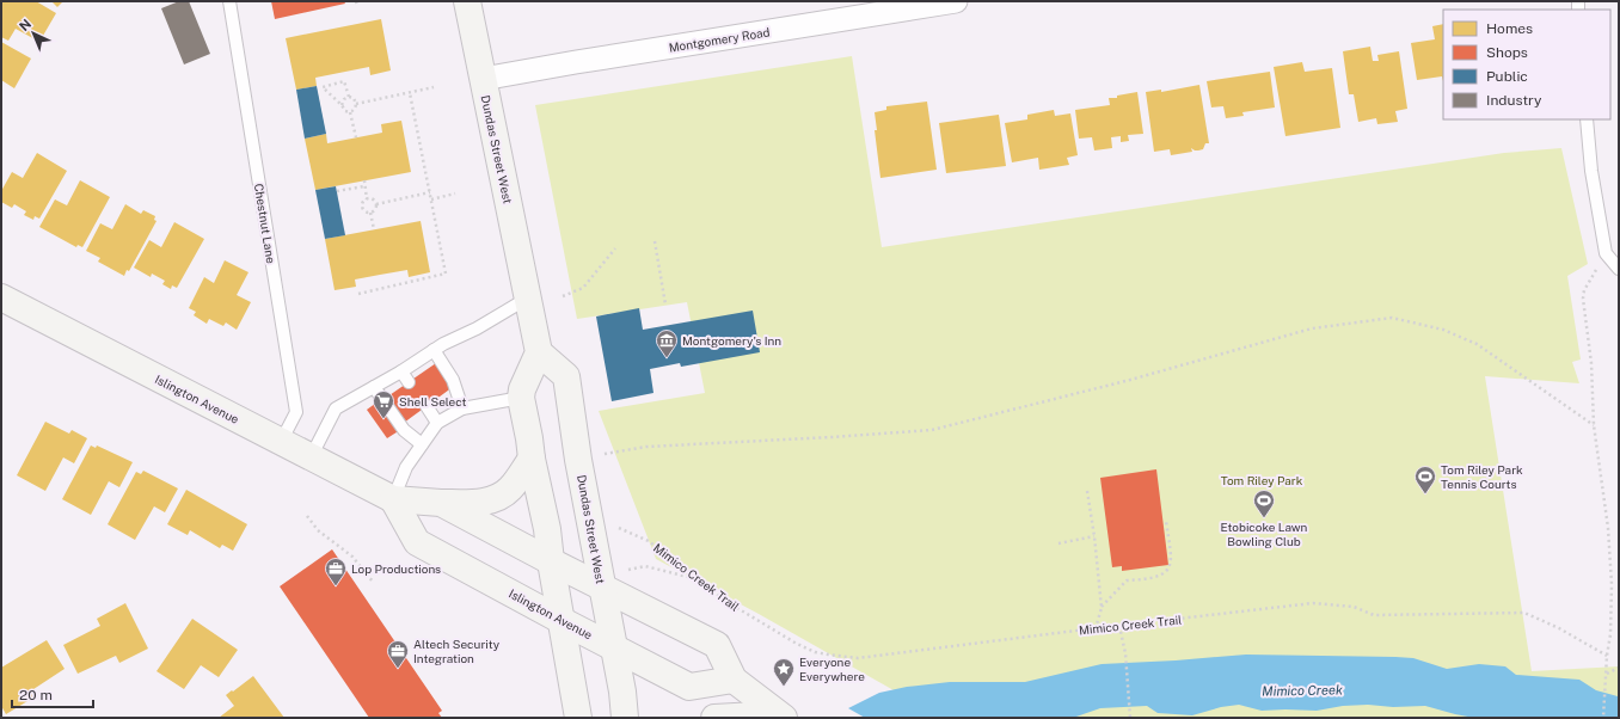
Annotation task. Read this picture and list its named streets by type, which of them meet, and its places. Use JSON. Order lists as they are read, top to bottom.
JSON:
{
  "streets": {
    "main road": ["Dundas Street West", "Islington Avenue"],
    "street": ["Montgomery Road"],
    "lane": ["Chestnut Lane"],
    "path": ["Mimico Creek Trail"]
  },
  "crossings": [
    ["Montgomery Road", "Dundas Street West"],
    ["Dundas Street West", "Islington Avenue"],
    ["Chestnut Lane", "Islington Avenue"]
  ],
  "water": ["Mimico Creek"],
  "parks": ["Tom Riley Park"],
  "places": {
    "museum": ["Montgomery's Inn"],
    "supermarket": ["Shell Select"],
    "sports": ["Tom Riley Park Tennis Courts", "Etobicoke Lawn Bowling Club"],
    "office": ["Lop Productions", "Altech Security Integration"],
    "place": ["Everyone Everywhere"]
  },
  "legend": [
    "Homes",
    "Shops",
    "Public",
    "Industry"
  ],
  "scale_bar": "20 m",
  "north": "top left"
}
